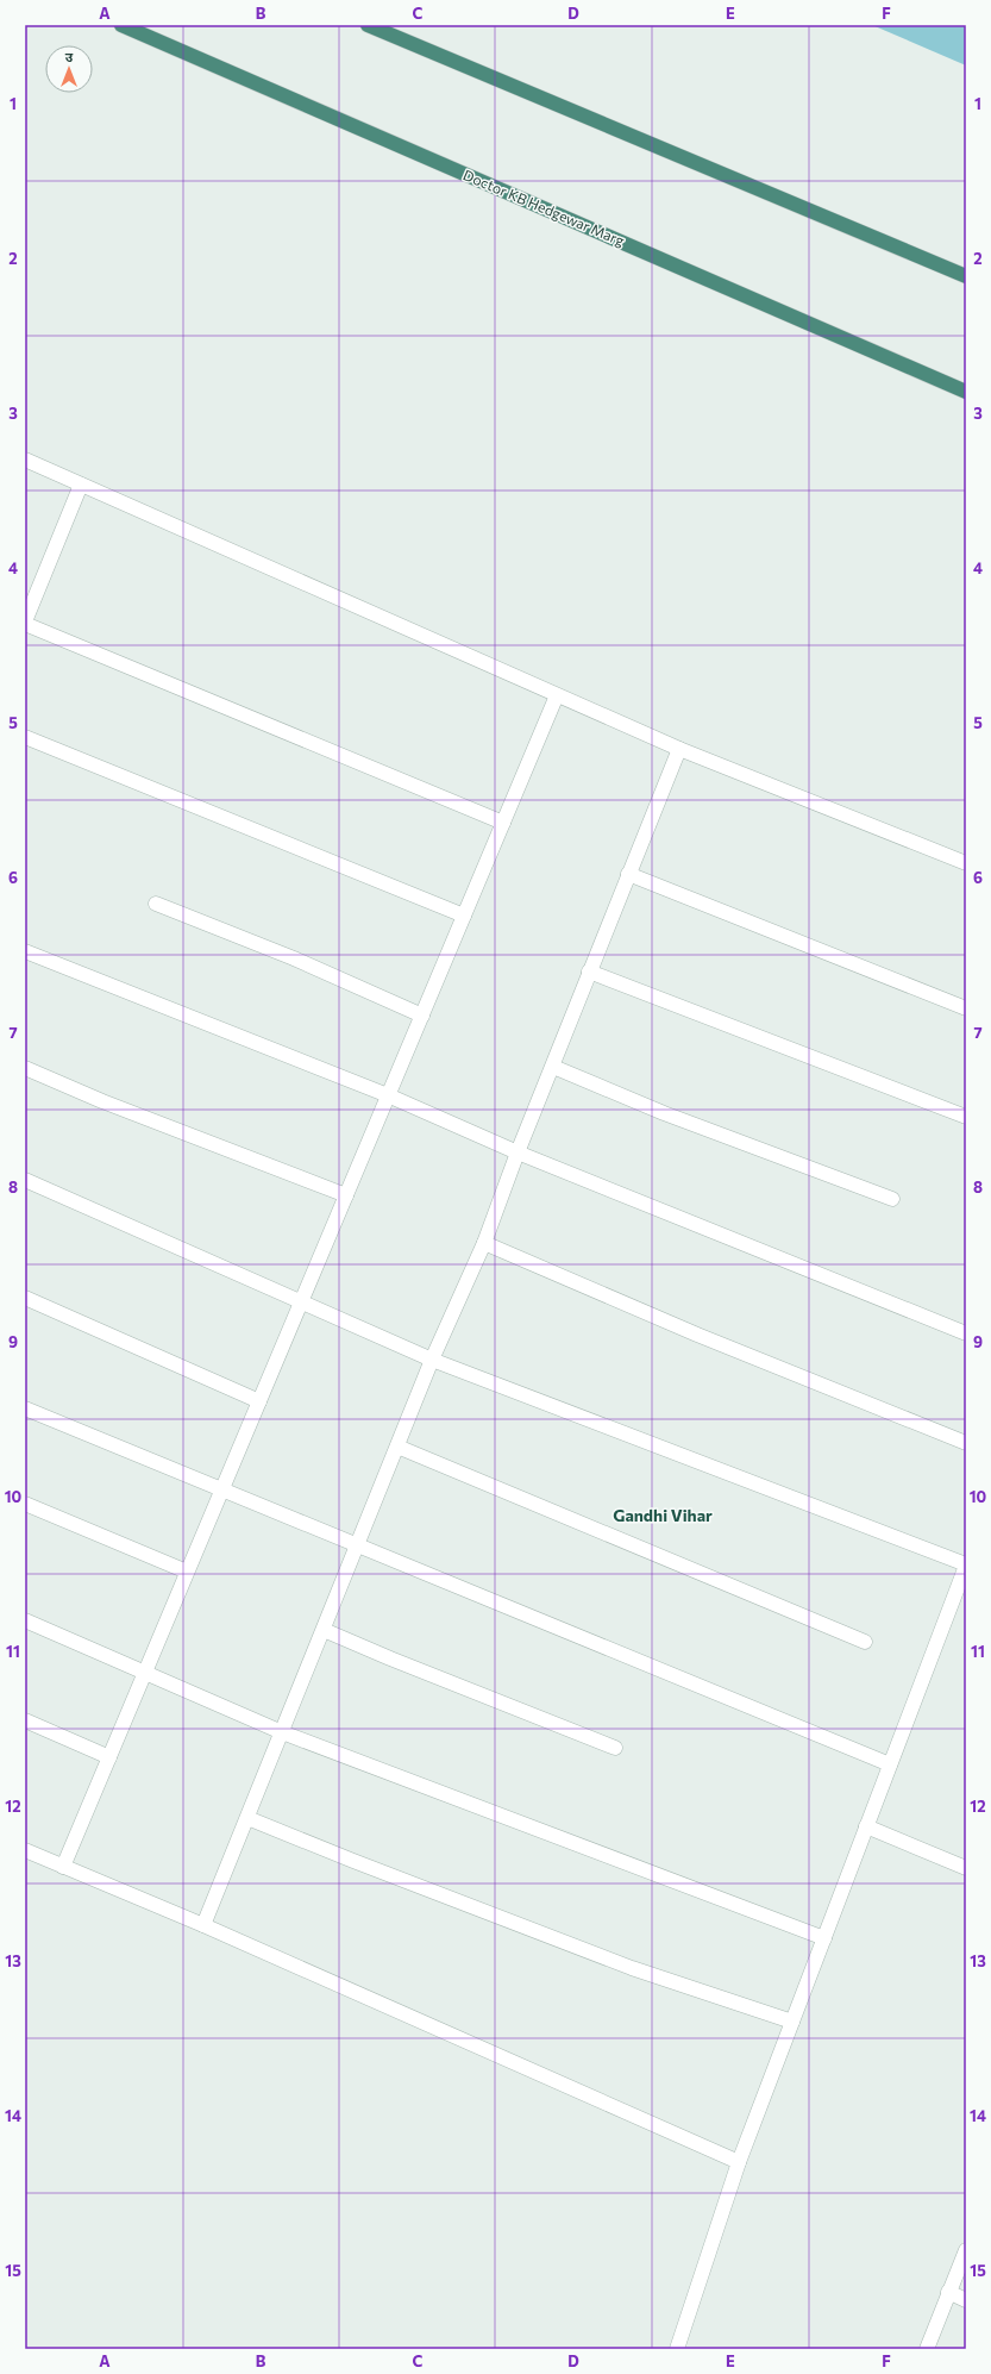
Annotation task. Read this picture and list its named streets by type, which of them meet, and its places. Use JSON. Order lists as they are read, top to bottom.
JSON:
{
  "streets": {
    "highway": ["Doctor KB Hedgewar Marg"]
  },
  "districts": ["Gandhi Vihar"],
  "north": "top",
  "grid": {
    "columns": [
      "A",
      "B",
      "C",
      "D",
      "E",
      "F"
    ],
    "rows": [
      "1",
      "2",
      "3",
      "4",
      "5",
      "6",
      "7",
      "8",
      "9",
      "10",
      "11",
      "12",
      "13",
      "14",
      "15"
    ]
  }
}
